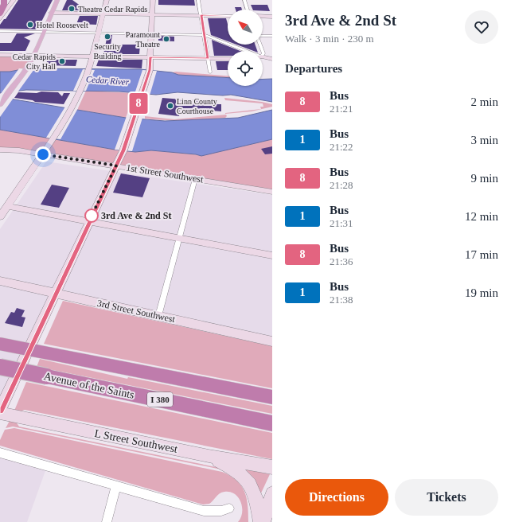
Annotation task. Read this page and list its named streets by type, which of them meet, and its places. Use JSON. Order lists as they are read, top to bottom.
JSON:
{
  "streets": {
    "highway": ["Avenue of the Saints", "I 380"],
    "main road": ["1st Street Southwest", "3rd Street Southwest", "L Street Southwest"]
  },
  "water": ["Cedar River"],
  "places": [
    "Theatre Cedar Rapids",
    "Hotel Roosevelt",
    "Security Building",
    "Paramount Theatre",
    "Cedar Rapids City Hall",
    "Linn County Courthouse",
    "3rd Ave & 2nd St"
  ],
  "lines": ["bus line 8"],
  "north": "top left",
  "page": {
    "on_map": "8",
    "heading": [
      ["3rd Ave & 2nd St", "Walk · 3 min · 230 m"],
      "Departures"
    ],
    "list": [
      {
        "mark": "8",
        "name": "Bus",
        "note": "21:21",
        "value": "2 min"
      },
      {
        "mark": "1",
        "name": "Bus",
        "note": "21:22",
        "value": "3 min"
      },
      {
        "mark": "8",
        "name": "Bus",
        "note": "21:28",
        "value": "9 min"
      },
      {
        "mark": "1",
        "name": "Bus",
        "note": "21:31",
        "value": "12 min"
      },
      {
        "mark": "8",
        "name": "Bus",
        "note": "21:36",
        "value": "17 min"
      },
      {
        "mark": "1",
        "name": "Bus",
        "note": "21:38",
        "value": "19 min"
      }
    ],
    "buttons": ["Directions", "Tickets"]
  }
}
